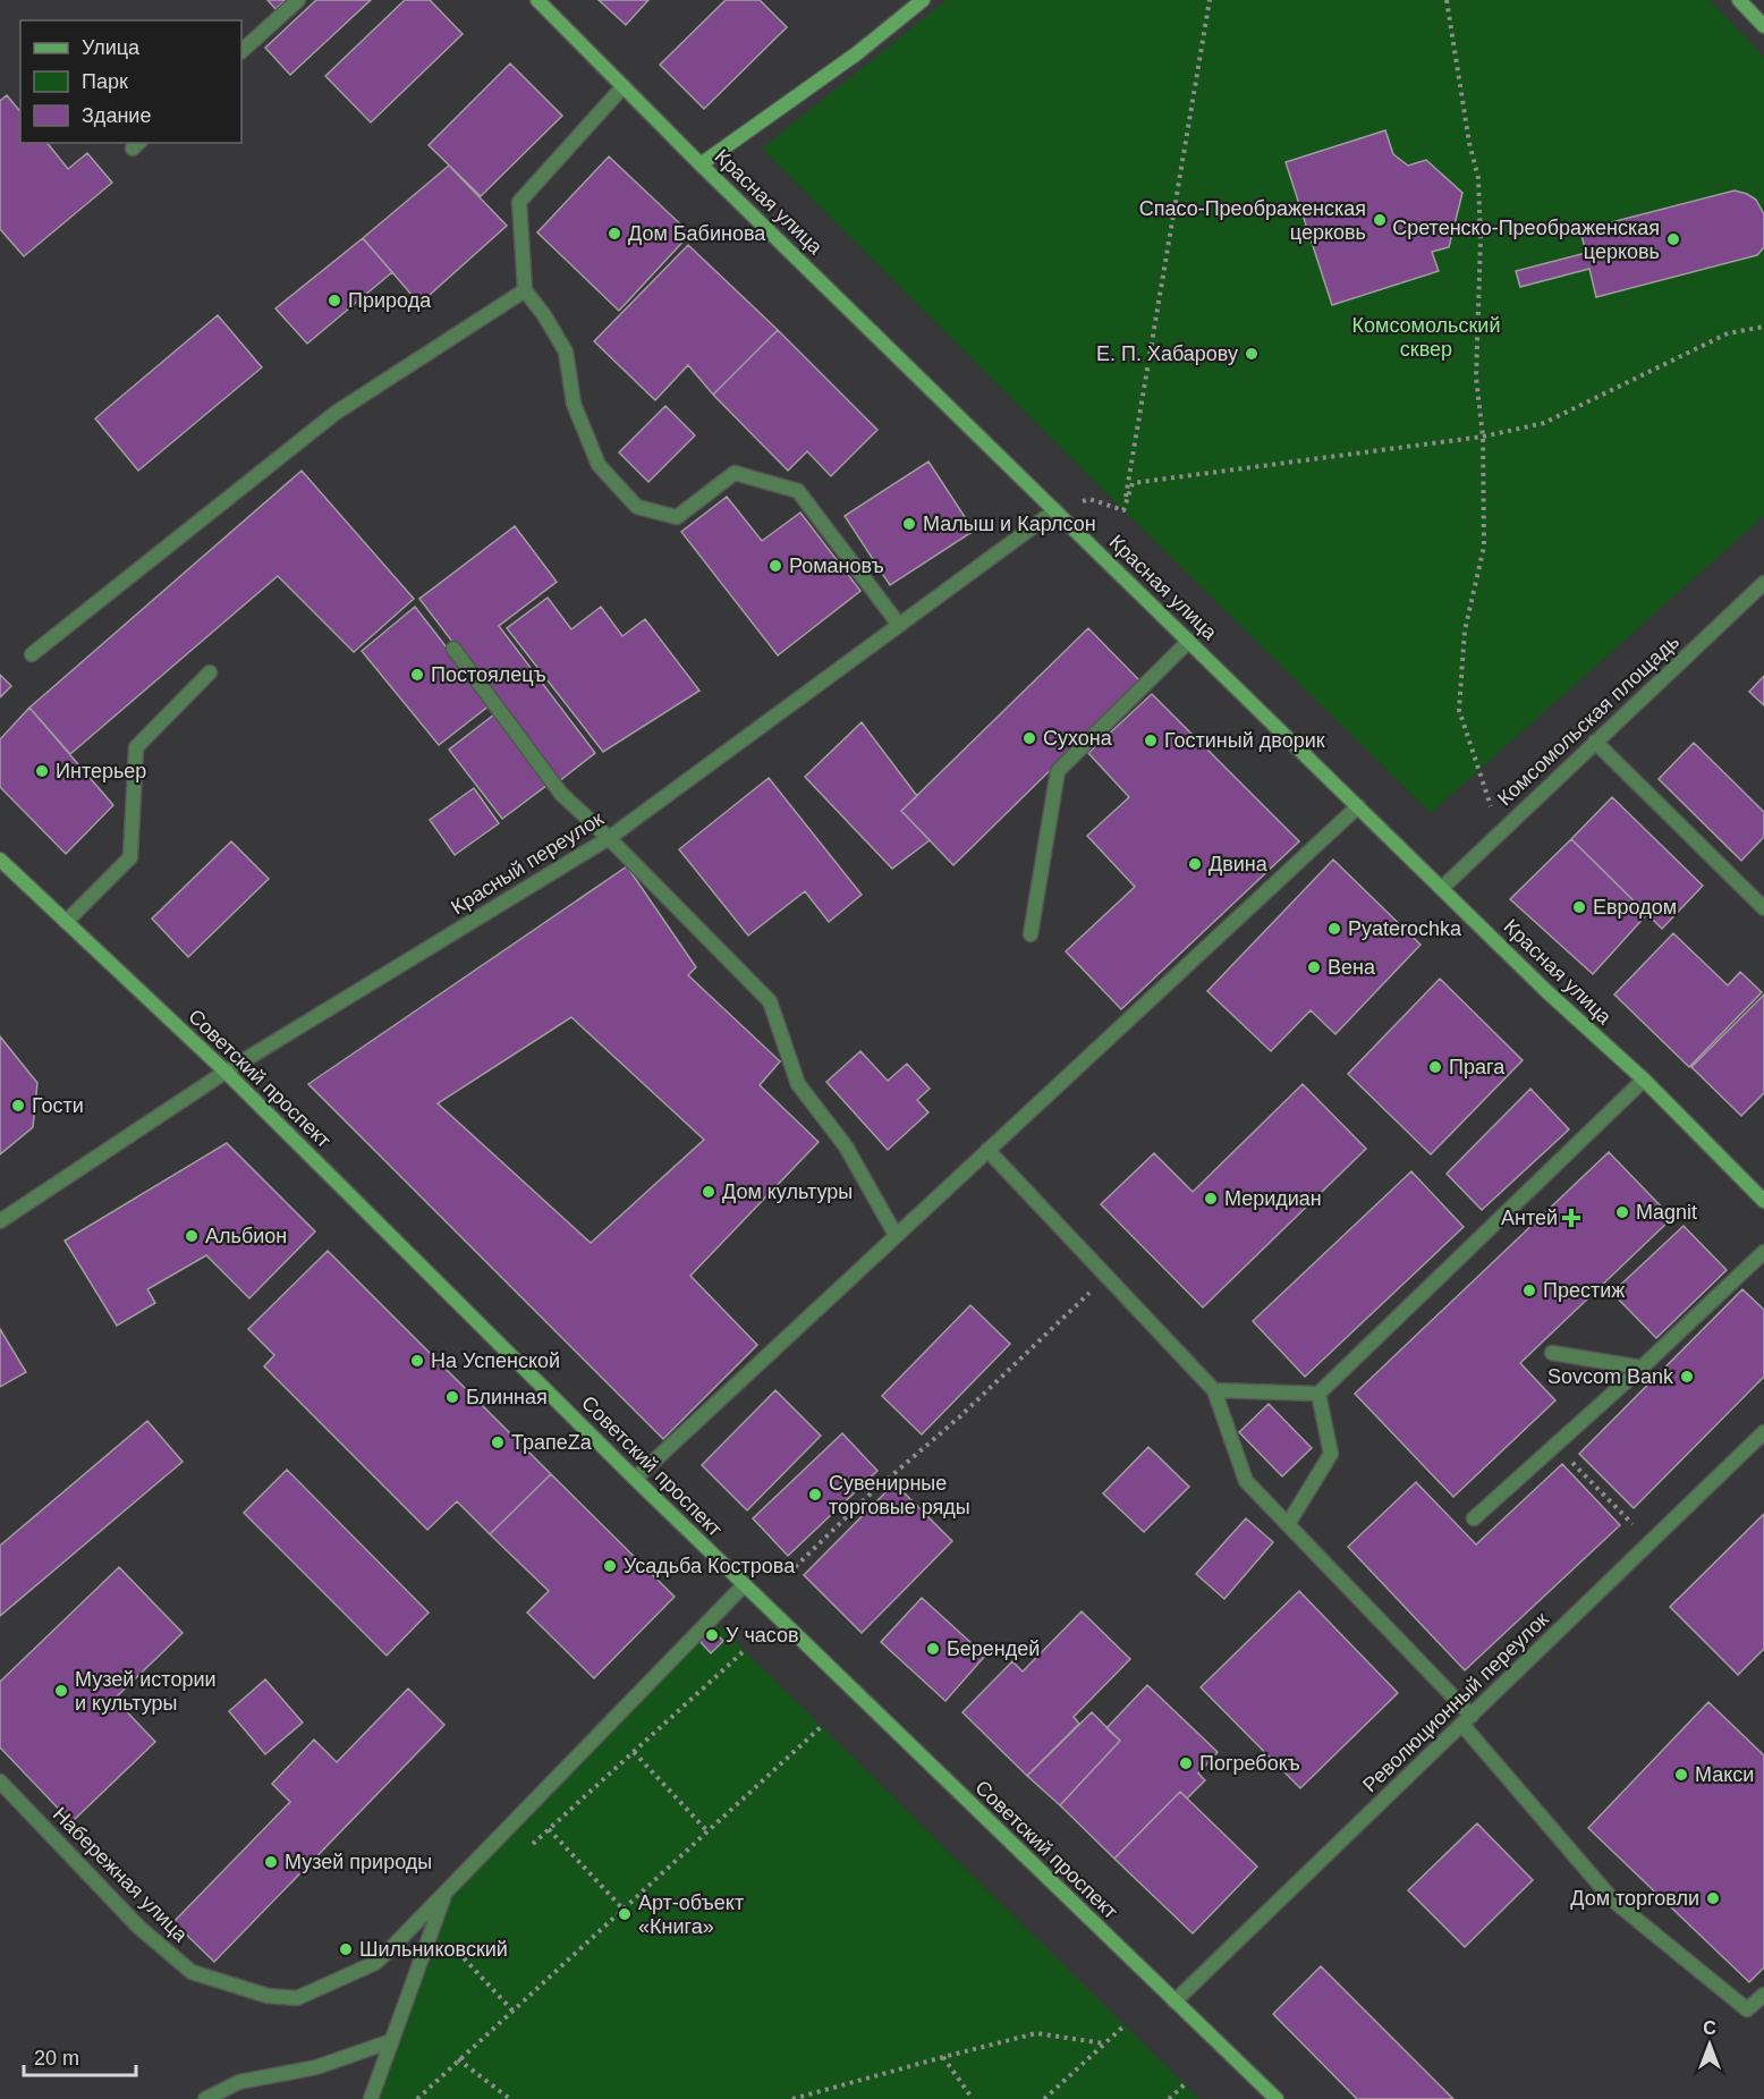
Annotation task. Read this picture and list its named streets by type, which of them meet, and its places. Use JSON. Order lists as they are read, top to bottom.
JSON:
{
  "streets": {
    "street": [
      "Красная улица",
      "Комсомольская площадь",
      "Красный переулок",
      "Советский проспект",
      "Революционный переулок",
      "Набережная улица"
    ]
  },
  "crossings": [
    ["Красная улица", "Комсомольская площадь"],
    ["Красная улица", "Красный переулок"],
    ["Красный переулок", "Советский проспект"],
    ["Советский проспект", "Революционный переулок"]
  ],
  "parks": ["Комсомольский сквер"],
  "places": {
    "other": [
      "Спасо-Преображенская церковь",
      "Дом Бабинова",
      "Сретенско-Преображенская церковь",
      "Природа",
      "Е. П. Хабарову",
      "Малыш и Карлсон",
      "Романовъ",
      "Постоялецъ",
      "Сухона",
      "Гостиный дворик",
      "Интерьер",
      "Двина",
      "Евродом",
      "Pyaterochka",
      "Вена",
      "Прага",
      "Гости",
      "Дом культуры",
      "Меридиан",
      "Magnit",
      "Альбион",
      "Престиж",
      "На Успенской",
      "Sovcom Bank",
      "Блинная",
      "ТрапеZa",
      "Сувенирные торговые ряды",
      "Усадьба Кострова",
      "У часов",
      "Берендей",
      "Музей истории и культуры",
      "Погребокъ",
      "Макси",
      "Музей природы",
      "Дом торговли",
      "Арт-объект «Книга»",
      "Шильниковский"
    ],
    "health": ["Антей"]
  },
  "legend": ["Улица", "Парк", "Здание"],
  "scale_bar": "20 m",
  "north": "top"
}
